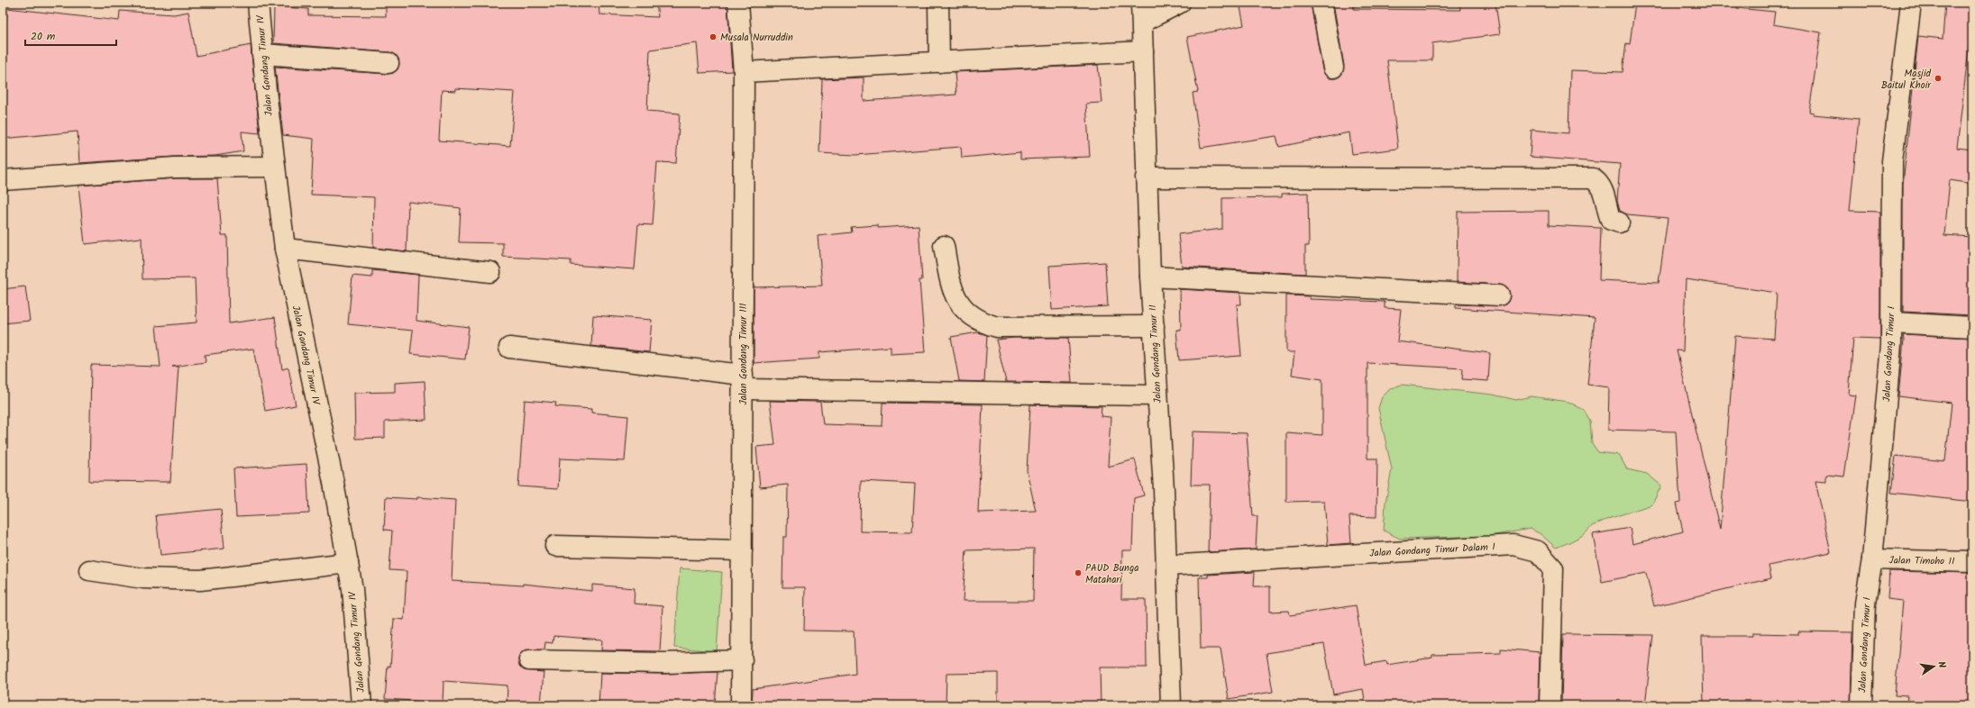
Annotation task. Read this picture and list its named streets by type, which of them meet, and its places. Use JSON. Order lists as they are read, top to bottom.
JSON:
{
  "streets": {
    "street": [
      "Jalan Gondang Timur IV",
      "Jalan Gondang Timur III",
      "Jalan Gondang Timur II",
      "Jalan Gondang Timur I",
      "Jalan Gondang Timur Dalam I",
      "Jalan Timoho II"
    ]
  },
  "crossings": [
    ["Jalan Gondang Timur II", "Jalan Gondang Timur Dalam I"],
    ["Jalan Gondang Timur I", "Jalan Timoho II"]
  ],
  "places": ["Musala Nurruddin", "Masjid Baitul Khoir", "PAUD Bunga Matahari"],
  "scale_bar": "20 m",
  "north": "right"
}
